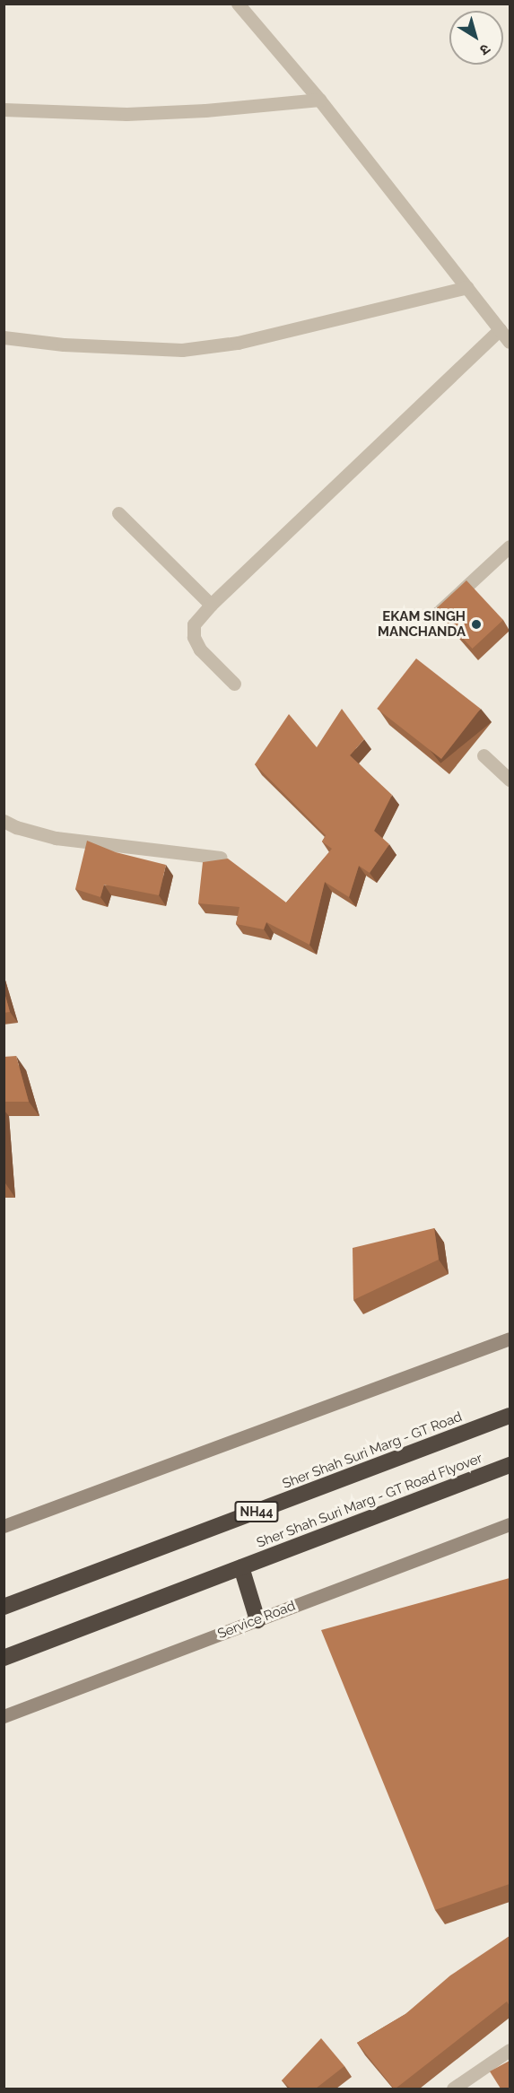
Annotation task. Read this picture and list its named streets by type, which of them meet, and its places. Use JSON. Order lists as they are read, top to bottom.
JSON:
{
  "streets": {
    "highway": ["Sher Shah Suri Marg - GT Road", "Sher Shah Suri Marg - GT Road Flyover", "NH44"],
    "street": ["Service Road"]
  },
  "places": ["EKAM SINGH MANCHANDA"],
  "north": "bottom right"
}
